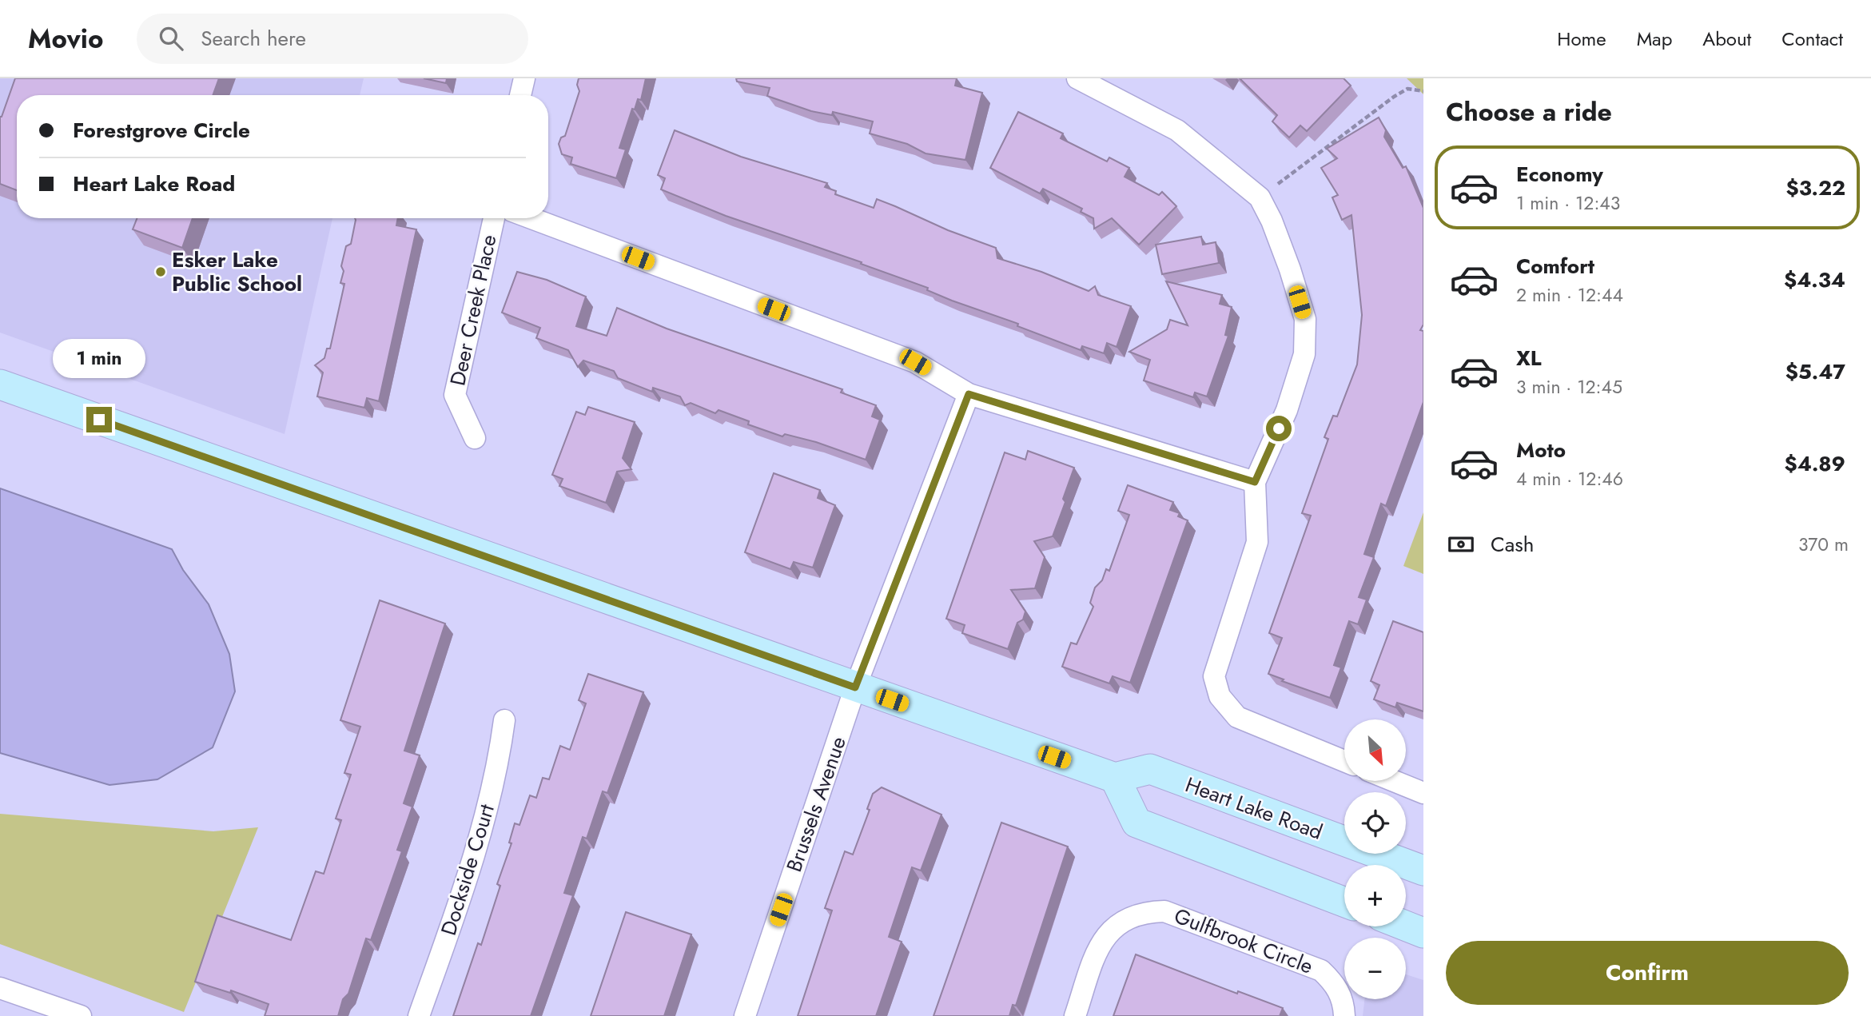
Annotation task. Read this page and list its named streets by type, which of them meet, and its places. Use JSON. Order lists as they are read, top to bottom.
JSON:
{
  "streets": {
    "street": [
      "Deer Creek Place",
      "Brussels Avenue",
      "Heart Lake Road",
      "Dockside Court",
      "Gulfbrook Circle"
    ]
  },
  "places": ["Esker Lake Public School"],
  "north": "bottom right",
  "page": {
    "header": "Movio",
    "search": "Search here",
    "nav": [
      "Home",
      "Map",
      "About",
      "Contact"
    ],
    "heading": "Choose a ride",
    "banner": ["Forestgrove Circle", "Heart Lake Road"],
    "list": [
      {
        "name": "Economy",
        "note": "1 min · 12:43",
        "value": "$3.22"
      },
      {
        "name": "Comfort",
        "note": "2 min · 12:44",
        "value": "$4.34"
      },
      {
        "name": "XL",
        "note": "3 min · 12:45",
        "value": "$5.47"
      },
      {
        "name": "Moto",
        "note": "4 min · 12:46",
        "value": "$4.89"
      }
    ],
    "bubble": "1 min",
    "pay": ["Cash", "370 m"],
    "map_buttons": ["+", "−"],
    "buttons": "Confirm"
  }
}
